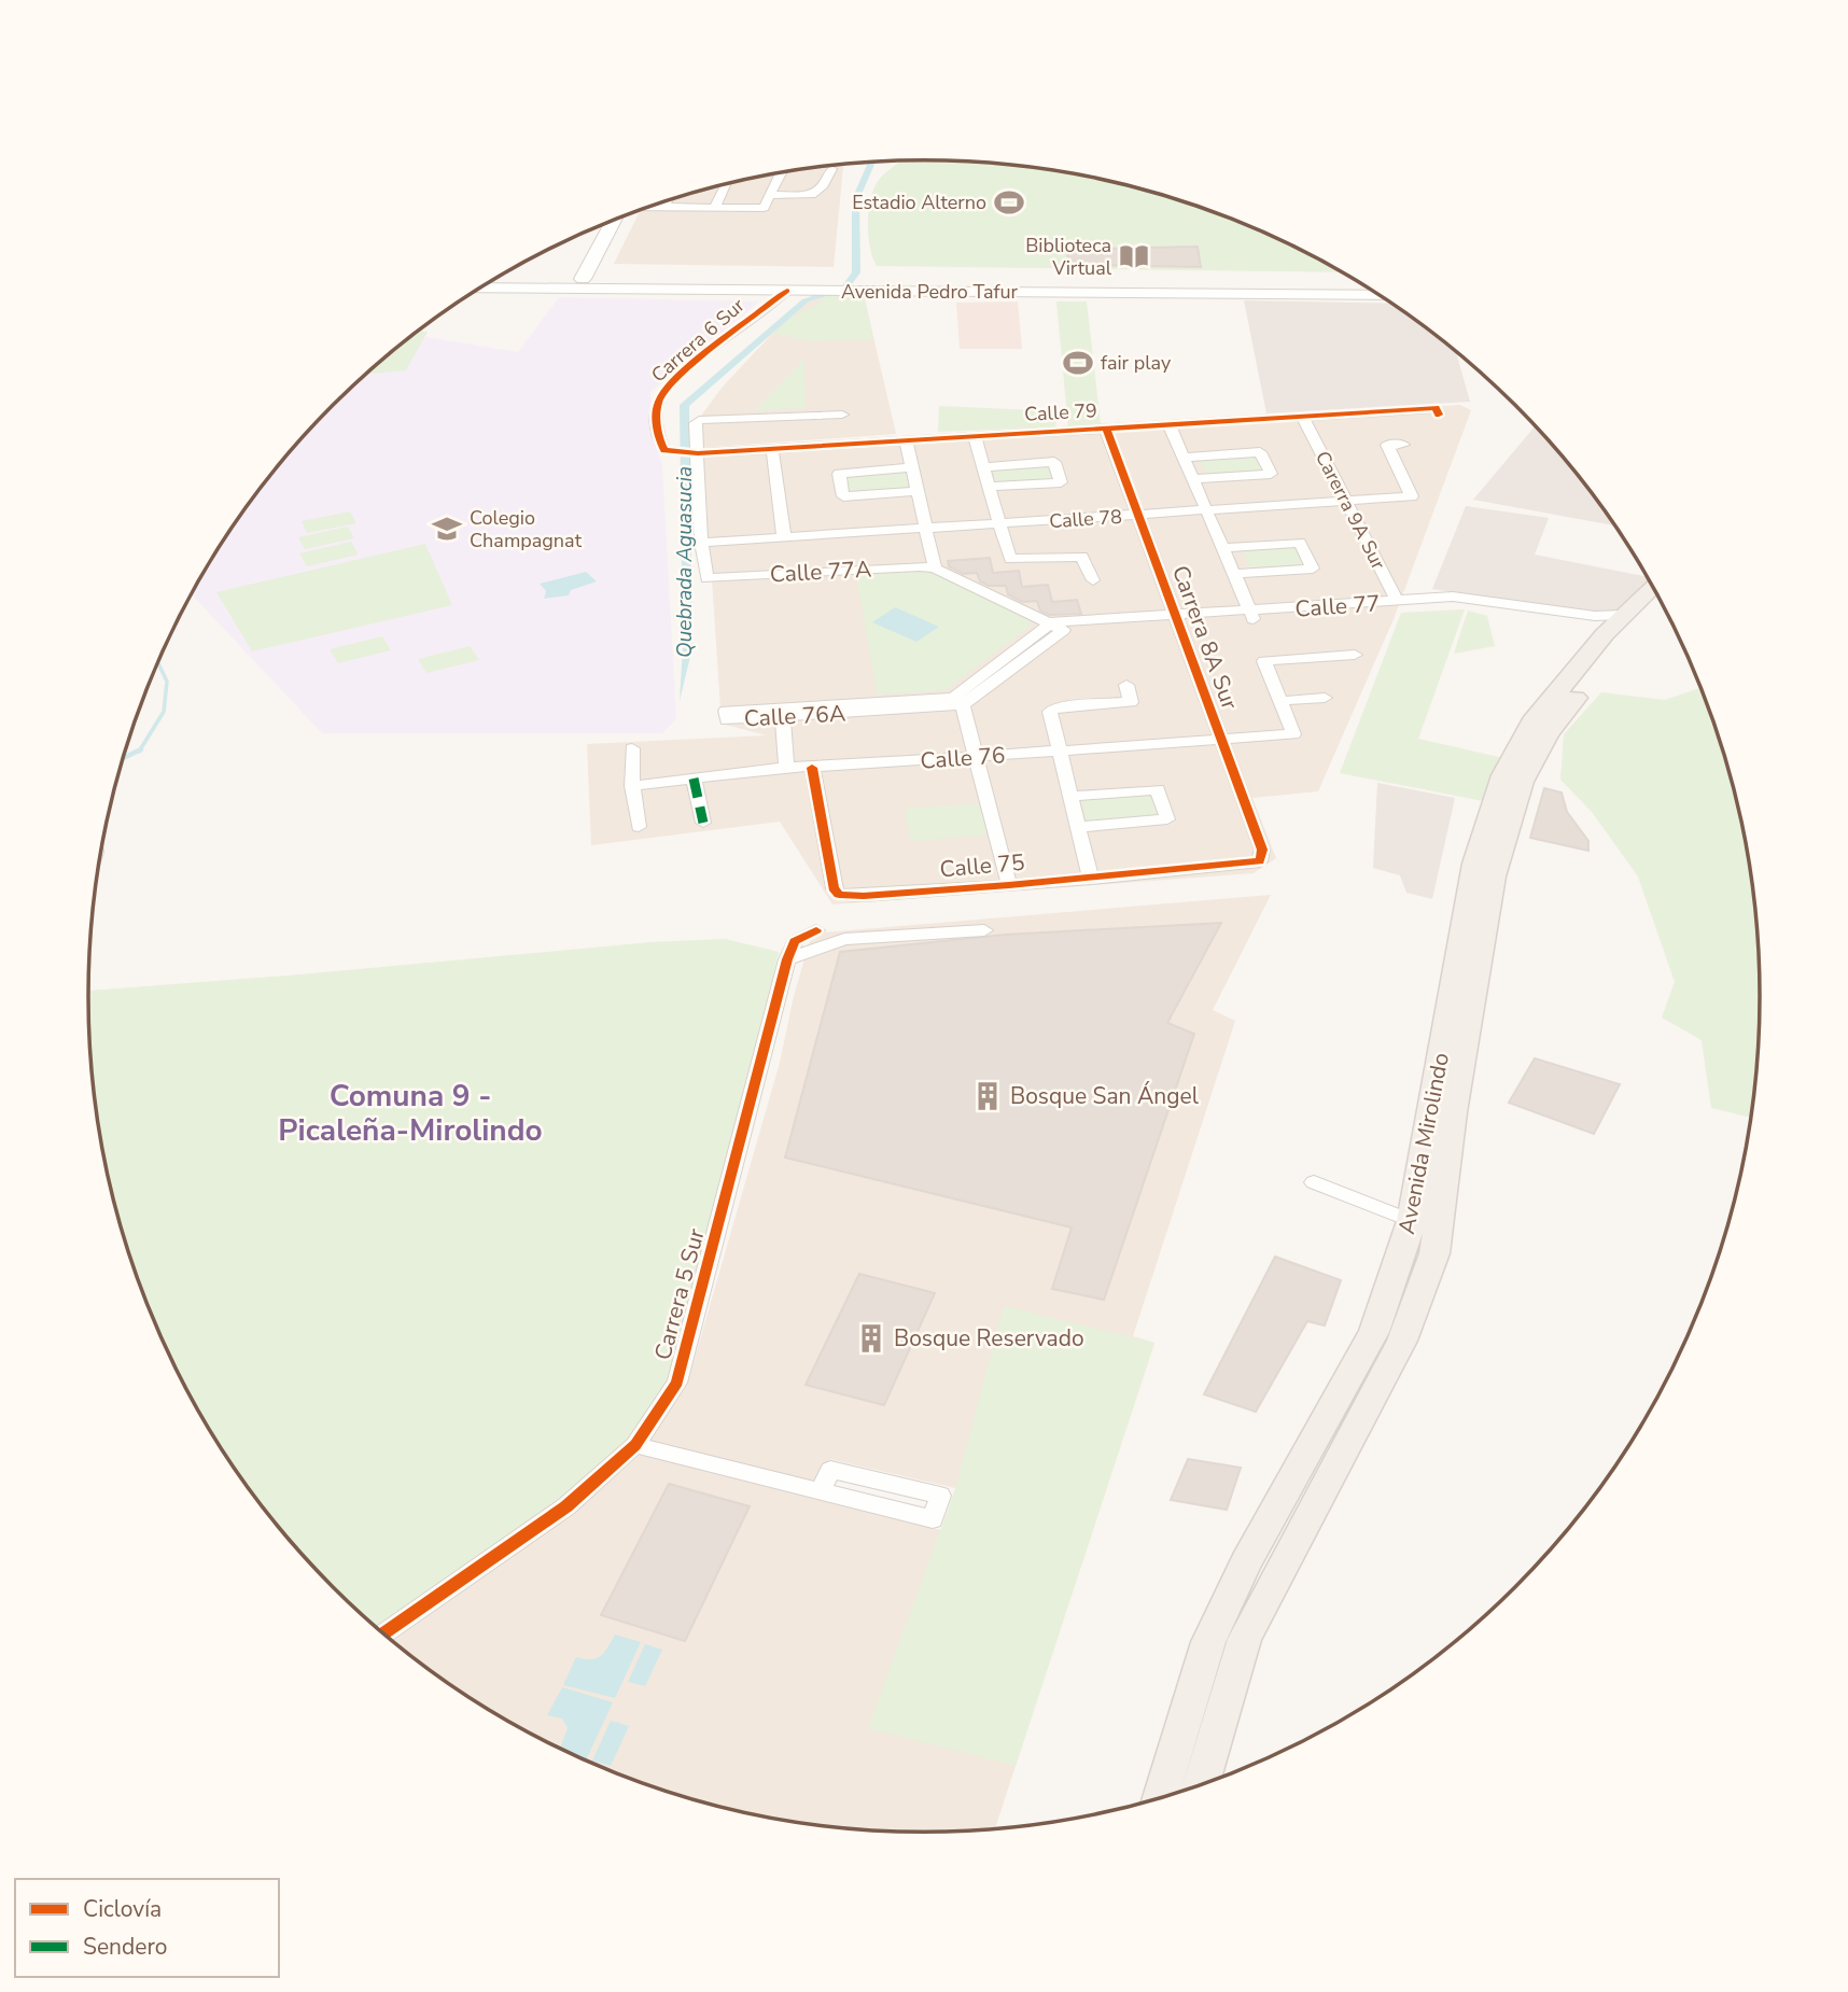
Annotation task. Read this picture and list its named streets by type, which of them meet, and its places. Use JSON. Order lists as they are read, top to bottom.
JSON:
{
  "streets": {
    "main road": ["Avenida Pedro Tafur", "Avenida Mirolindo"],
    "street": [
      "Carrera 6 Sur",
      "Calle 79",
      "Carerra 9A Sur",
      "Calle 78",
      "Calle 77A",
      "Calle 77",
      "Carrera 8A Sur",
      "Calle 76A",
      "Calle 76",
      "Calle 75",
      "Carrera 5 Sur"
    ]
  },
  "crossings": [
    ["Avenida Pedro Tafur", "Carrera 6 Sur"],
    ["Carrera 6 Sur", "Calle 79"],
    ["Calle 79", "Carerra 9A Sur"],
    ["Calle 79", "Carrera 8A Sur"],
    ["Carerra 9A Sur", "Calle 78"],
    ["Carerra 9A Sur", "Calle 77"],
    ["Calle 78", "Calle 77A"],
    ["Calle 78", "Carrera 8A Sur"],
    ["Calle 77", "Carrera 8A Sur"],
    ["Calle 77", "Avenida Mirolindo"],
    ["Carrera 8A Sur", "Calle 76"],
    ["Carrera 8A Sur", "Calle 75"],
    ["Calle 76", "Calle 75"]
  ],
  "districts": ["Comuna 9 - Picaleña-Mirolindo"],
  "water": ["Quebrada Aguasucia"],
  "places": {
    "sports": ["Estadio Alterno", "fair play"],
    "library": ["Biblioteca Virtual"],
    "school or university": ["Colegio Champagnat"],
    "building": ["Bosque San Ángel", "Bosque Reservado"]
  },
  "legend": ["Ciclovía", "Sendero"]
}
